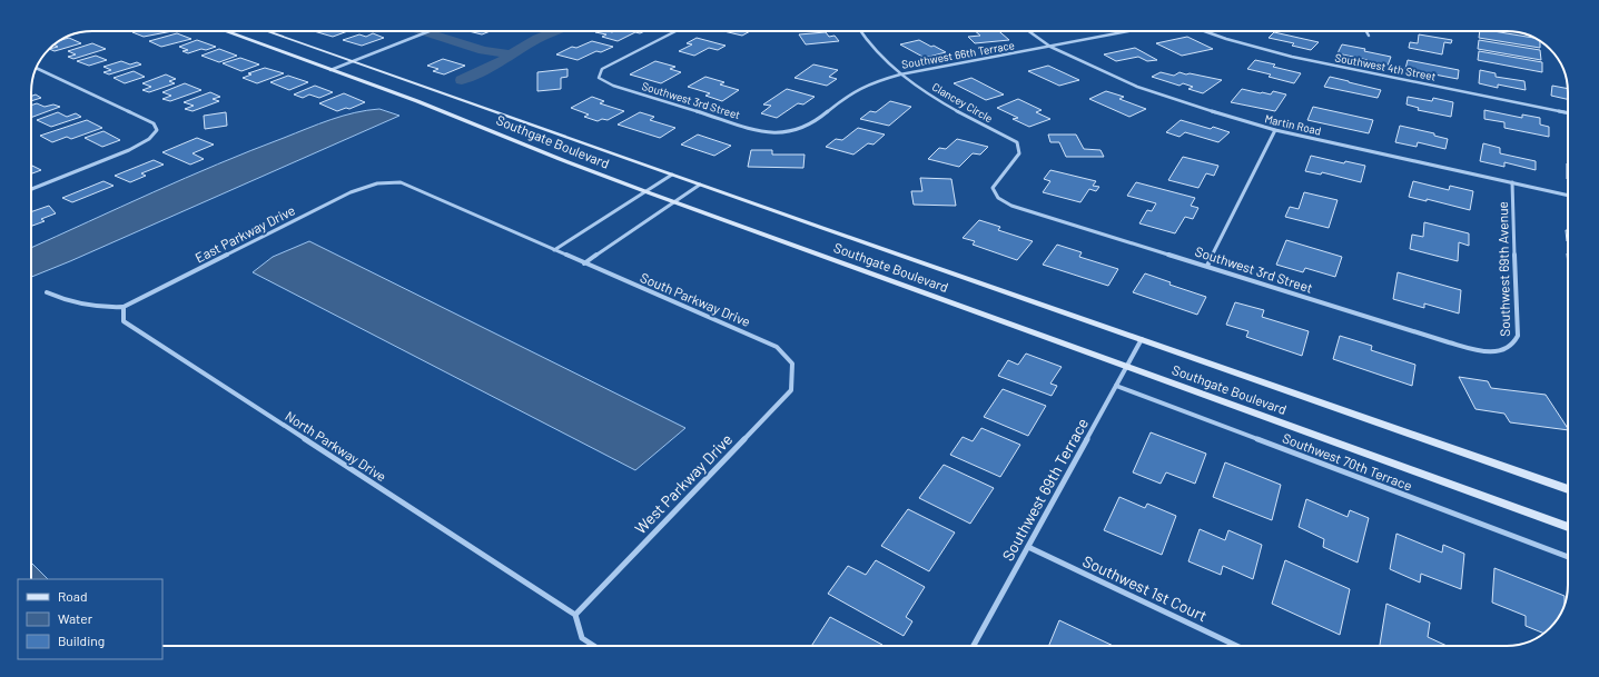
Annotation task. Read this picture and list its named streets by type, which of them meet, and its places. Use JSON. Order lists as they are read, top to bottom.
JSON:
{
  "streets": {
    "main road": ["Southgate Boulevard"],
    "street": [
      "Southwest 66th Terrace",
      "Southwest 4th Street",
      "Southwest 3rd Street",
      "Clancey Circle",
      "Martin Road",
      "East Parkway Drive",
      "Southwest 69th Avenue",
      "South Parkway Drive",
      "North Parkway Drive",
      "Southwest 70th Terrace",
      "West Parkway Drive",
      "Southwest 69th Terrace",
      "Southwest 1st Court"
    ]
  },
  "crossings": [
    ["Southwest 66th Terrace", "Southwest 3rd Street"],
    ["Southwest 66th Terrace", "Clancey Circle"],
    ["Southwest 66th Terrace", "Martin Road"],
    ["Southwest 3rd Street", "Clancey Circle"],
    ["Southwest 3rd Street", "Southwest 69th Avenue"],
    ["Martin Road", "Southwest 69th Avenue"],
    ["Southgate Boulevard", "Southwest 69th Terrace"],
    ["East Parkway Drive", "South Parkway Drive"],
    ["East Parkway Drive", "North Parkway Drive"],
    ["South Parkway Drive", "West Parkway Drive"],
    ["North Parkway Drive", "West Parkway Drive"],
    ["Southwest 70th Terrace", "Southwest 69th Terrace"],
    ["Southwest 69th Terrace", "Southwest 1st Court"]
  ],
  "legend": ["Road", "Water", "Building"]
}
